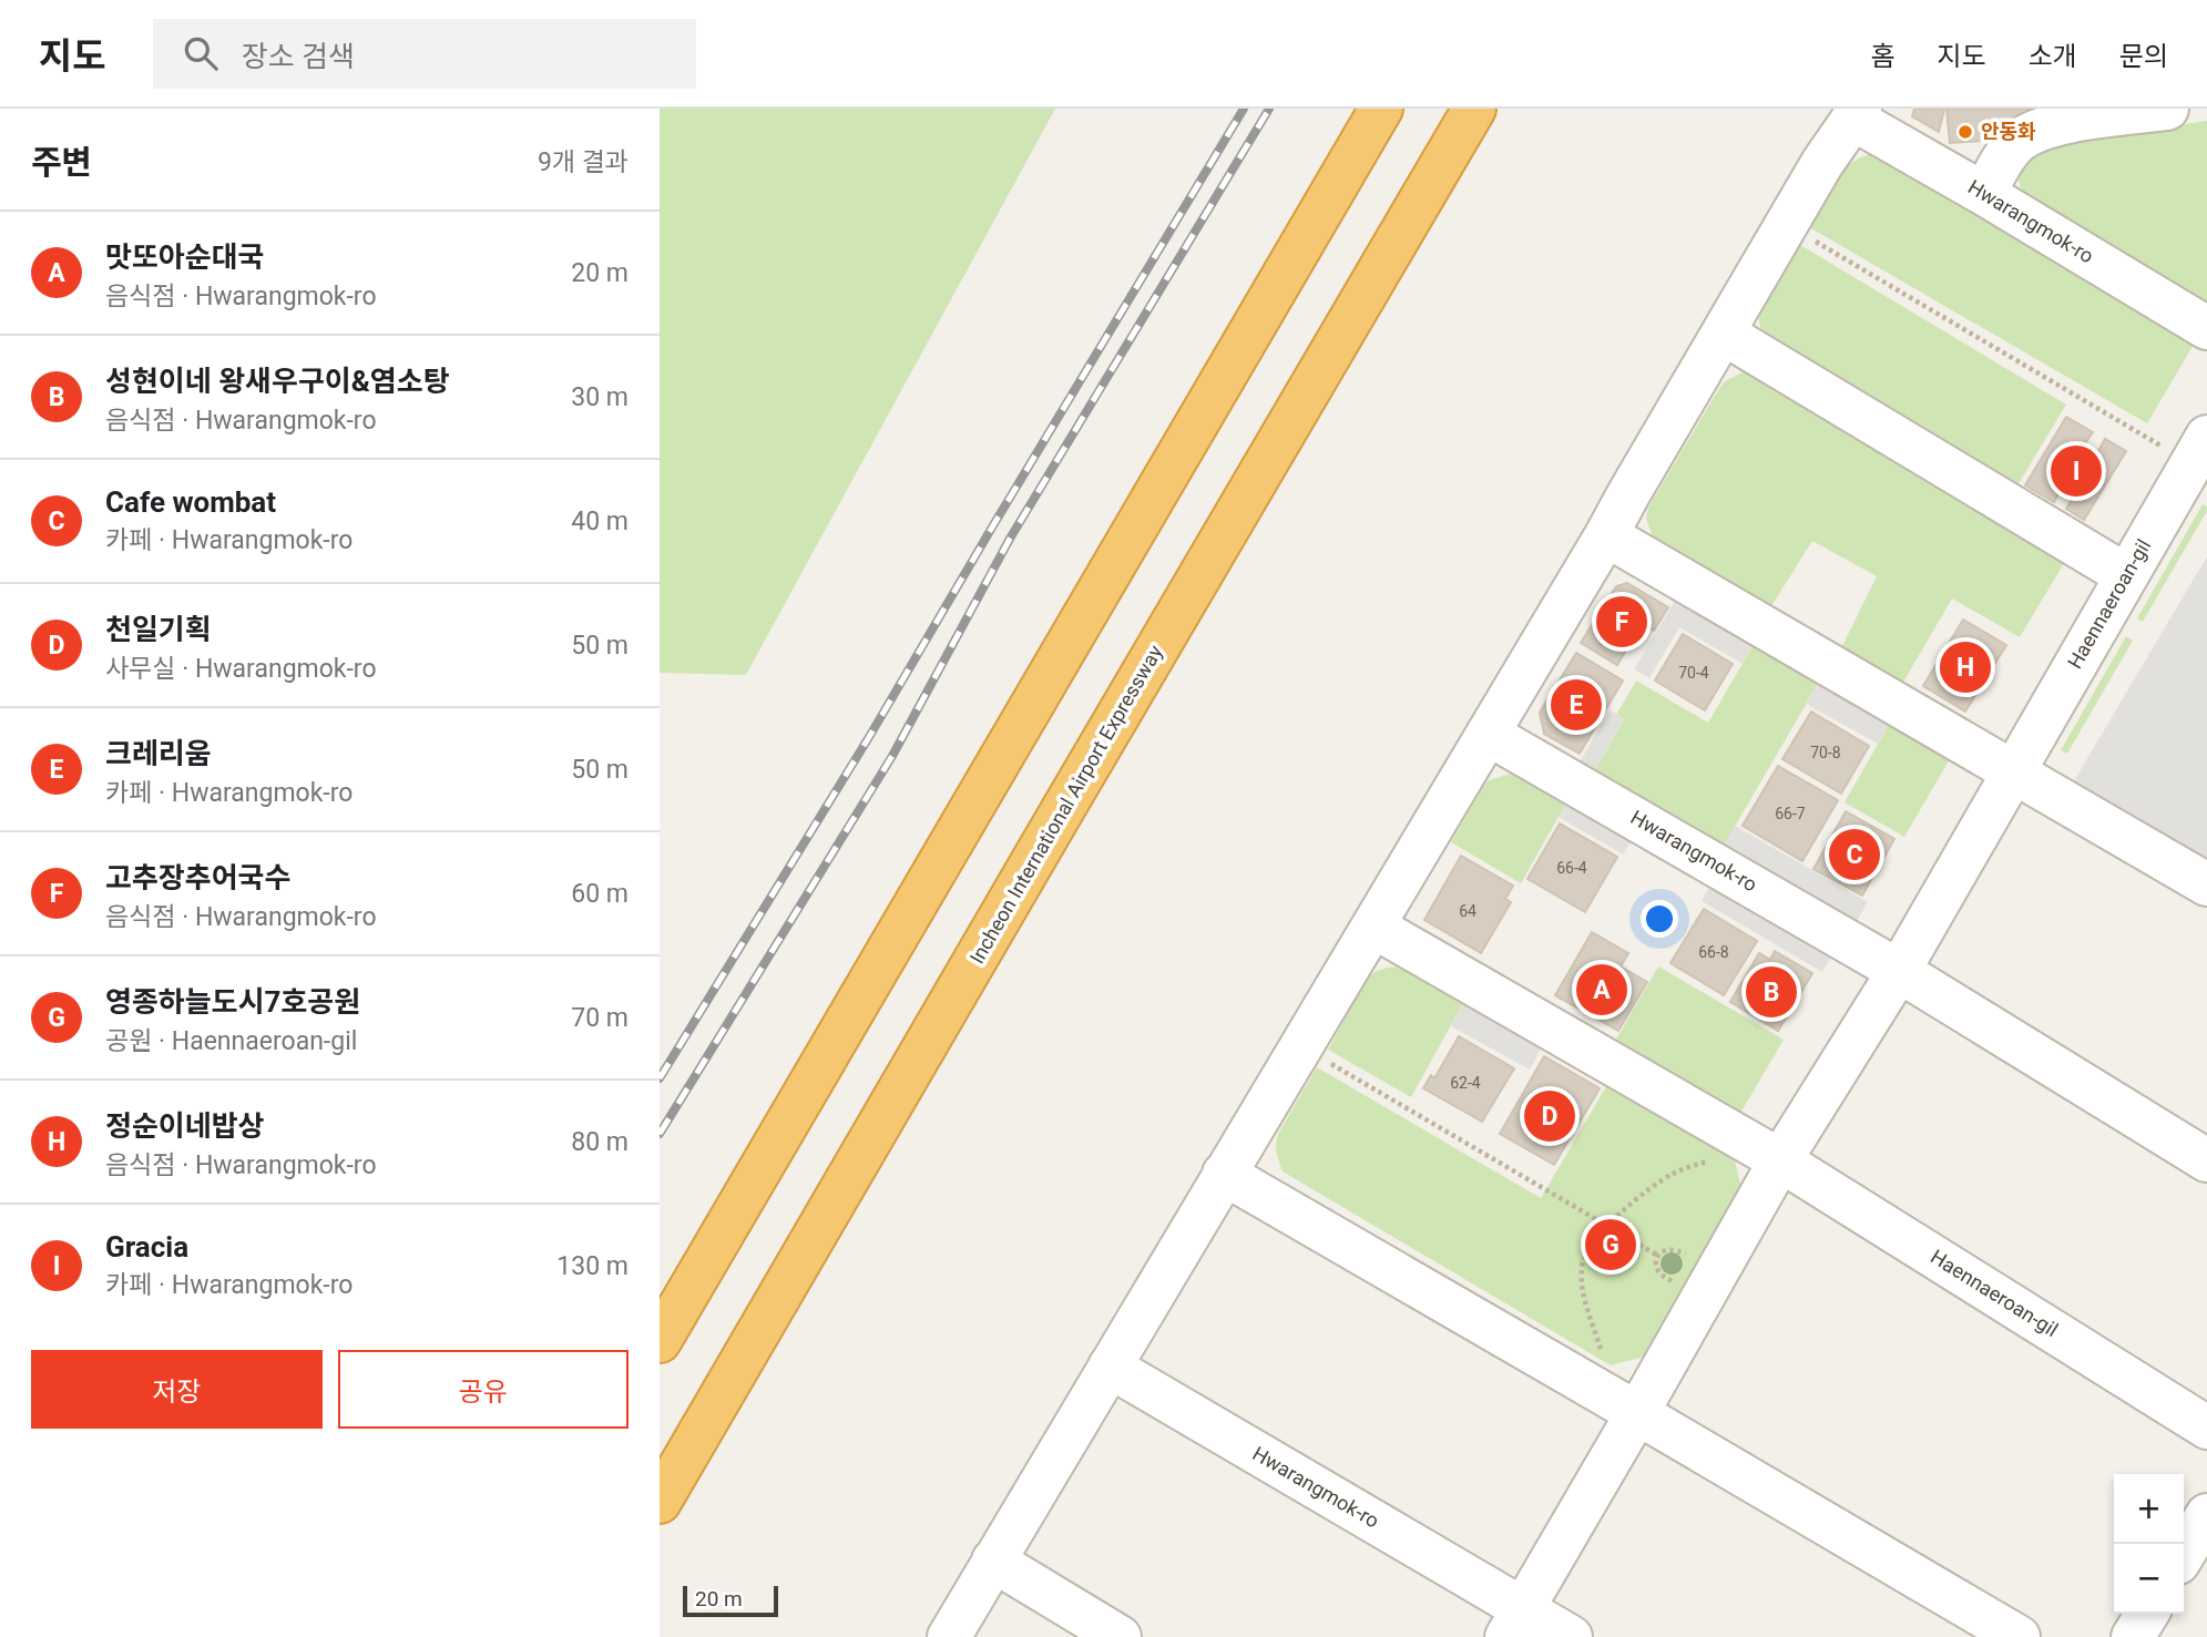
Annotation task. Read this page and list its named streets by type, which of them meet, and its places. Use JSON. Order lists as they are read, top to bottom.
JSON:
{
  "streets": {
    "highway": ["Incheon International Airport Expressway"],
    "street": ["Hwarangmok-ro", "Haennaeroan-gil"]
  },
  "crossings": [
    ["Hwarangmok-ro", "Haennaeroan-gil"]
  ],
  "places": ["안동화"],
  "house_numbers": [
    "70-4",
    "70-8",
    "66-7",
    "66-4",
    "64",
    "66-8",
    "62-4"
  ],
  "scale_bar": "20 m",
  "page": {
    "header": "지도",
    "search": "장소 검색",
    "nav": [
      "홈",
      "지도",
      "소개",
      "문의"
    ],
    "heading": ["주변", "9개 결과"],
    "list": [
      {
        "mark": "A",
        "name": "맛또아순대국",
        "note": "음식점 · Hwarangmok-ro",
        "value": "20 m"
      },
      {
        "mark": "B",
        "name": "성현이네 왕새우구이&염소탕",
        "note": "음식점 · Hwarangmok-ro",
        "value": "30 m"
      },
      {
        "mark": "C",
        "name": "Cafe wombat",
        "note": "카페 · Hwarangmok-ro",
        "value": "40 m"
      },
      {
        "mark": "D",
        "name": "천일기획",
        "note": "사무실 · Hwarangmok-ro",
        "value": "50 m"
      },
      {
        "mark": "E",
        "name": "크레리움",
        "note": "카페 · Hwarangmok-ro",
        "value": "50 m"
      },
      {
        "mark": "F",
        "name": "고추장추어국수",
        "note": "음식점 · Hwarangmok-ro",
        "value": "60 m"
      },
      {
        "mark": "G",
        "name": "영종하늘도시7호공원",
        "note": "공원 · Haennaeroan-gil",
        "value": "70 m"
      },
      {
        "mark": "H",
        "name": "정순이네밥상",
        "note": "음식점 · Hwarangmok-ro",
        "value": "80 m"
      },
      {
        "mark": "I",
        "name": "Gracia",
        "note": "카페 · Hwarangmok-ro",
        "value": "130 m"
      }
    ],
    "pins": [
      "I",
      "F",
      "H",
      "E",
      "C",
      "A",
      "B",
      "D",
      "G"
    ],
    "buttons": ["저장", "공유"],
    "map_buttons": ["+", "−"],
    "scale": "20 m"
  }
}
